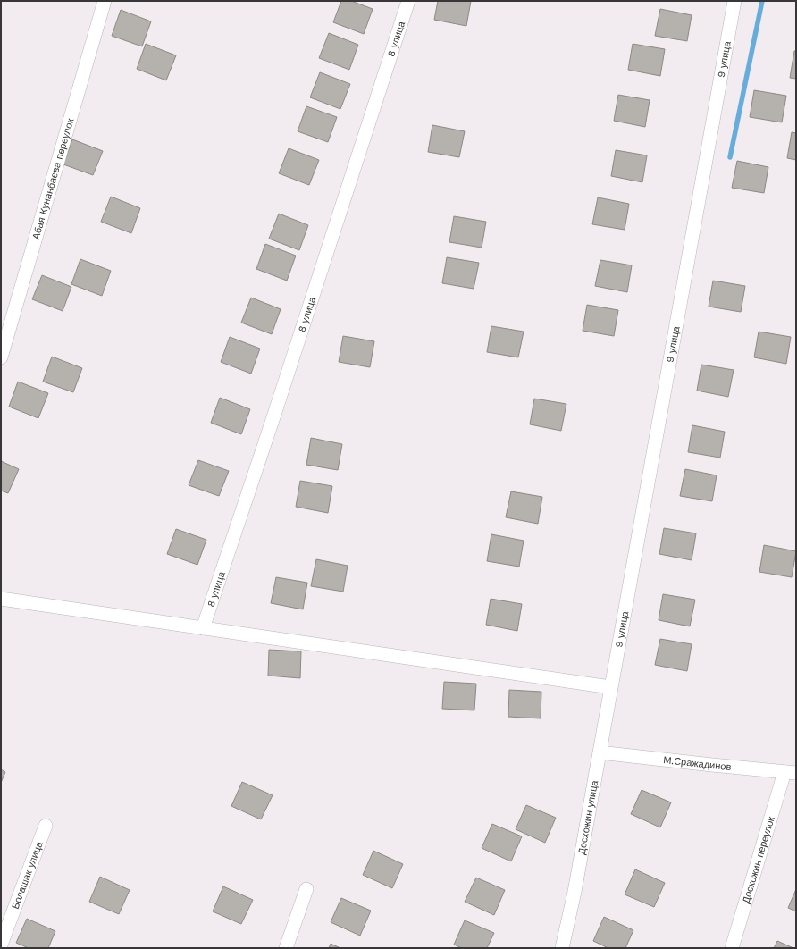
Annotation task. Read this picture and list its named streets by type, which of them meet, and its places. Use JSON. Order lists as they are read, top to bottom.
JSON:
{
  "streets": {
    "street": [
      "8 улица",
      "9 улица",
      "Абая Кунанбаева переулок",
      "М.Сражадинов",
      "Досхожин улица",
      "Досхожин переулок",
      "Болашак улица"
    ]
  },
  "crossings": [
    ["9 улица", "Досхожин улица"],
    ["М.Сражадинов", "Досхожин улица"],
    ["М.Сражадинов", "Досхожин переулок"]
  ]
}
